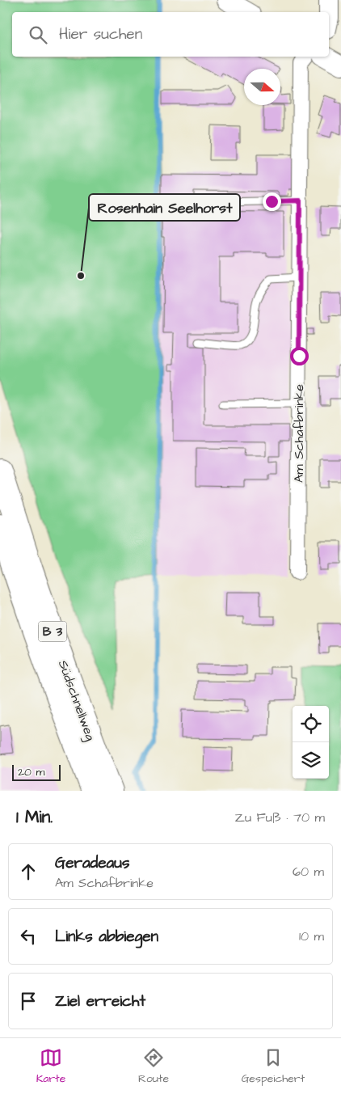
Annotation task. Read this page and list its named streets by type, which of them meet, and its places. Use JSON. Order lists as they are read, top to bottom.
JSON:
{
  "streets": {
    "highway": ["B 3", "Südschnellweg"],
    "street": ["Am Schafbrinke"]
  },
  "places": ["Rosenhain Seelhorst"],
  "scale_bar": "20 m",
  "north": "right",
  "page": {
    "search": "Hier suchen",
    "scale": "20 m",
    "heading": ["1 Min.", "Zu Fuß · 70 m"],
    "list": [
      ["Geradeaus", "Am Schafbrinke", "60 m"],
      ["Links abbiegen", "10 m"],
      "Ziel erreicht"
    ],
    "nav": ["Karte", "Route", "Gespeichert"]
  }
}
